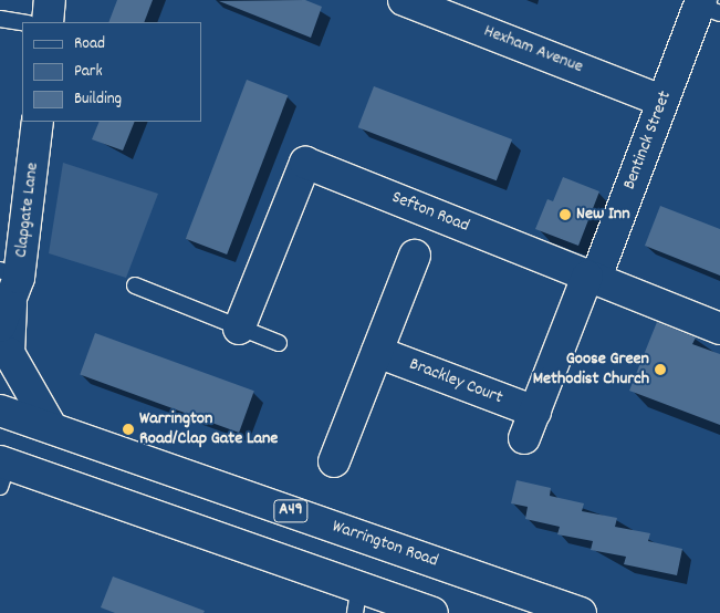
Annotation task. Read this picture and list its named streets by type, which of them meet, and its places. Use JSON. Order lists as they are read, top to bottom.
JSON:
{
  "streets": {
    "main road": [
      "Hexham Avenue",
      "Bentinck Street",
      "Clapgate Lane",
      "Sefton Road",
      "Brackley Court",
      "A49",
      "Warrington Road"
    ]
  },
  "crossings": [
    ["Hexham Avenue", "Bentinck Street"],
    ["Bentinck Street", "Sefton Road"],
    ["Bentinck Street", "Brackley Court"],
    ["Clapgate Lane", "Warrington Road"]
  ],
  "places": ["New Inn", "Goose Green Methodist Church", "Warrington Road/Clap Gate Lane"],
  "legend": ["Road", "Park", "Building"]
}
